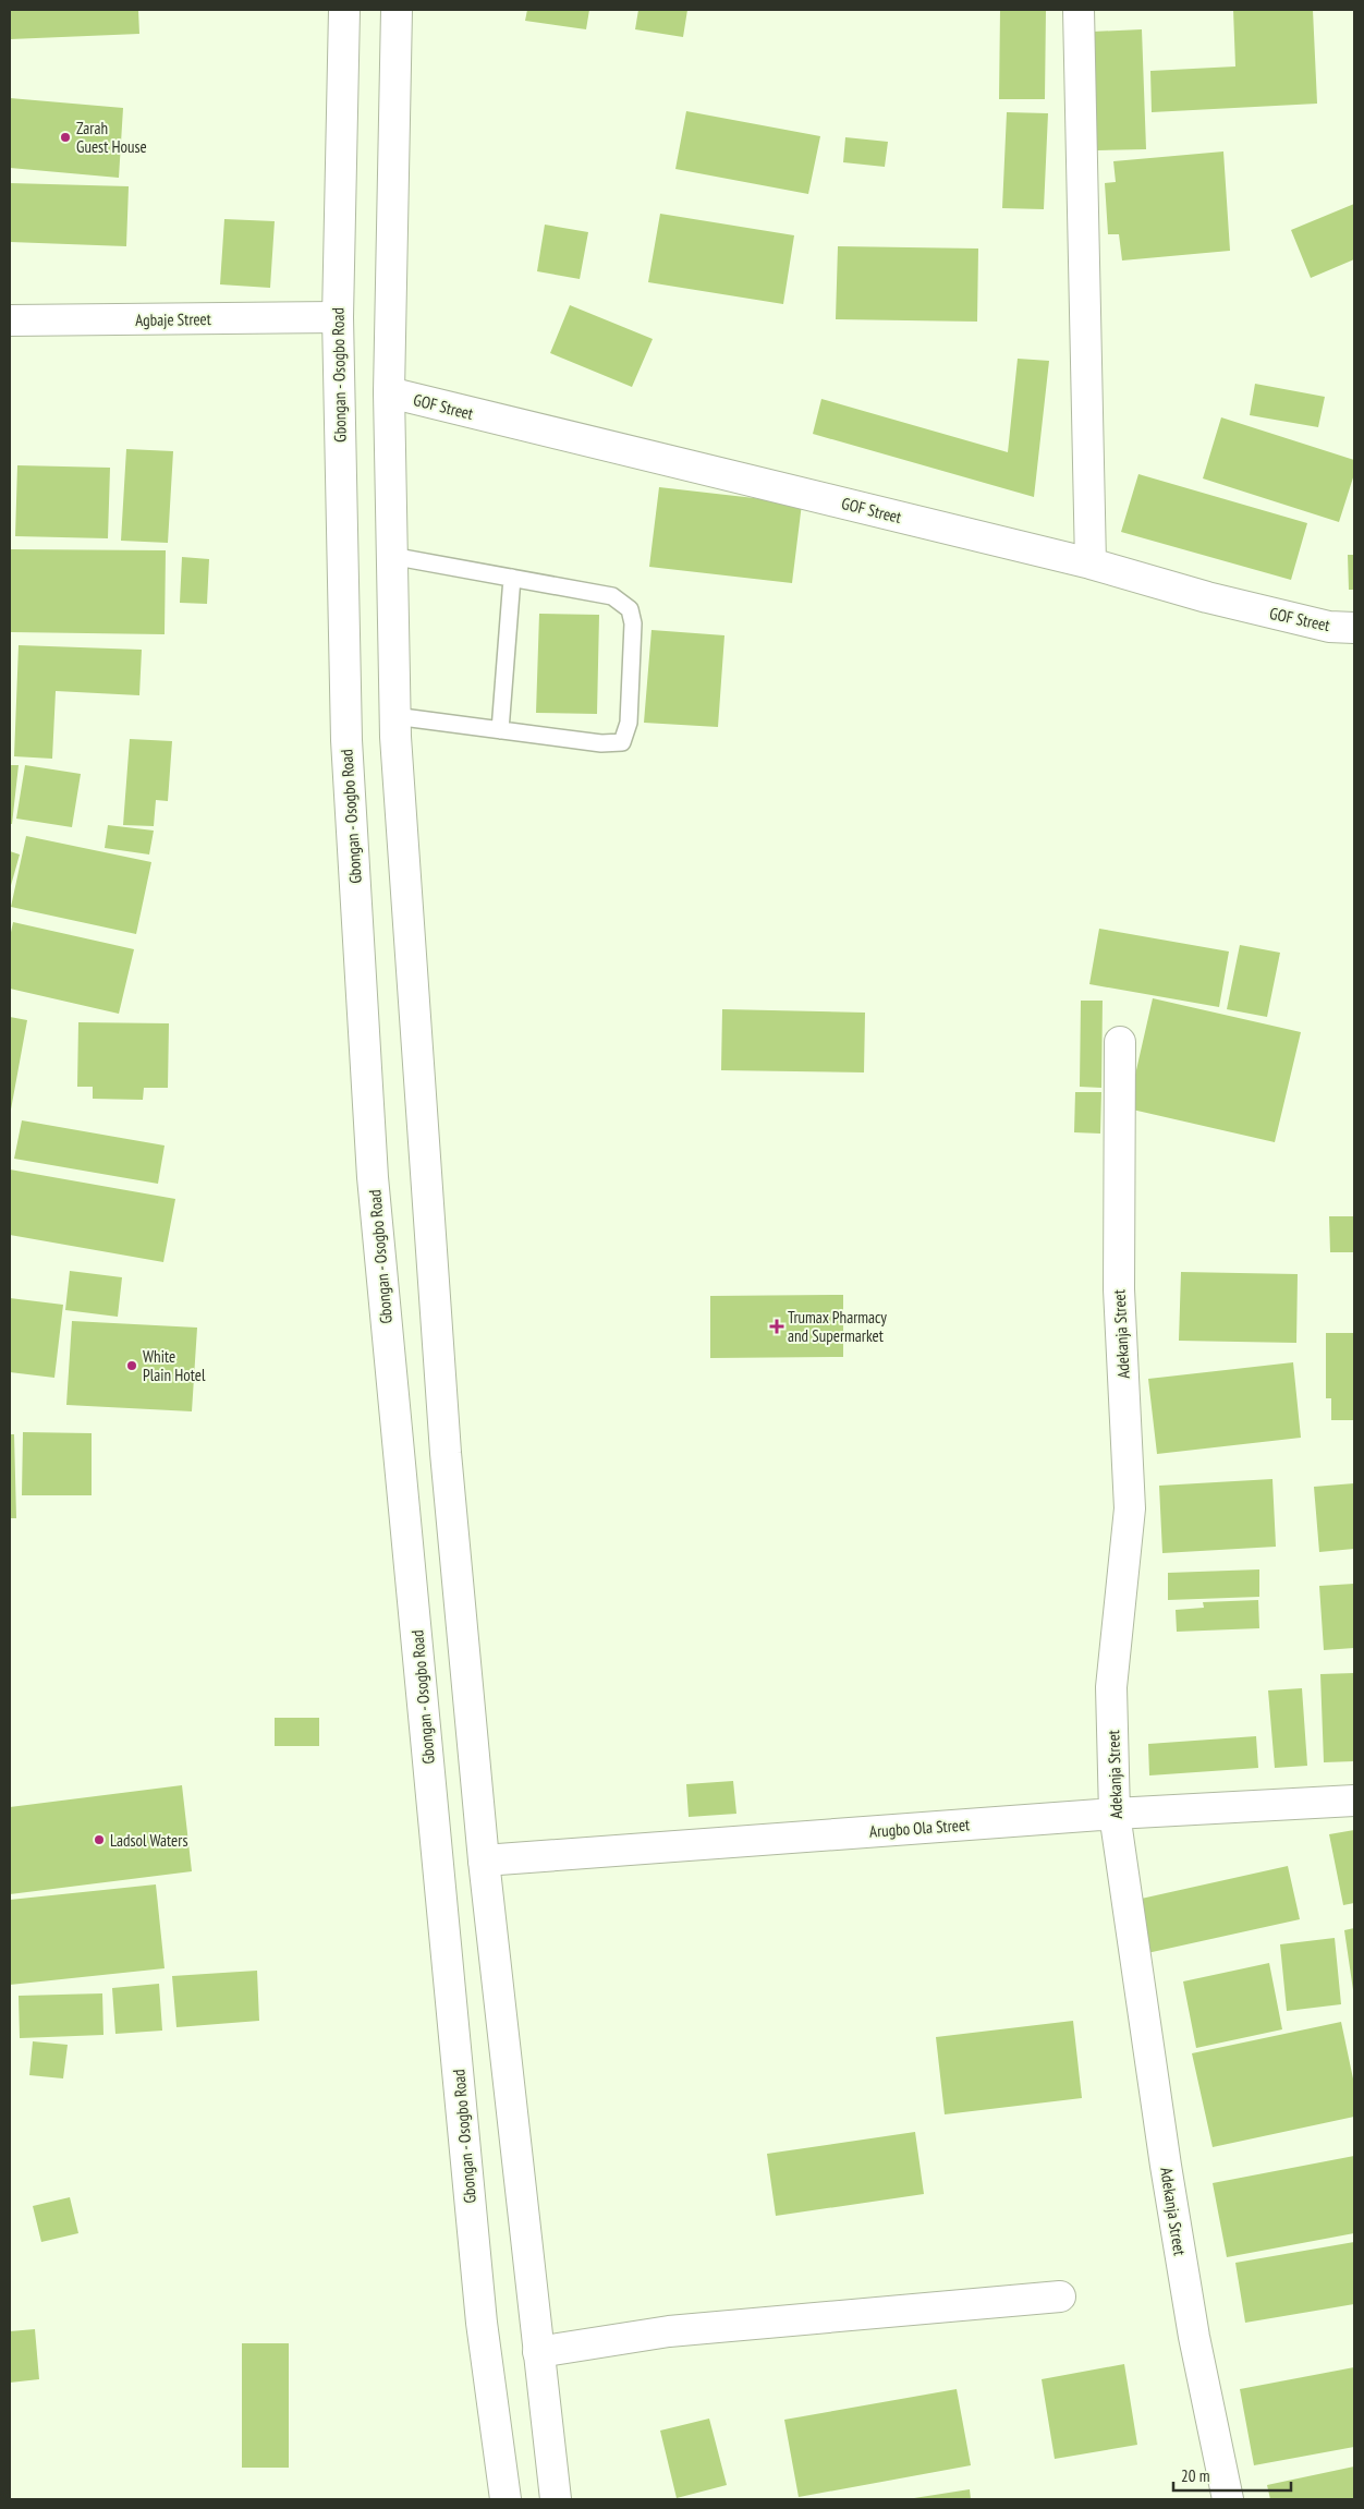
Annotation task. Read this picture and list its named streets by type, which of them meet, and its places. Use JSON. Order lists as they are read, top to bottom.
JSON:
{
  "streets": {
    "main road": [
      "Agbaje Street",
      "Gbongan - Osogbo Road",
      "GOF Street",
      "Adekanja Street",
      "Arugbo Ola Street"
    ]
  },
  "crossings": [
    ["Agbaje Street", "Gbongan - Osogbo Road"],
    ["Adekanja Street", "Arugbo Ola Street"]
  ],
  "places": {
    "other": ["Zarah Guest House", "White Plain Hotel", "Ladsol Waters"],
    "health": ["Trumax Pharmacy and Supermarket"]
  },
  "scale_bar": "20 m"
}
